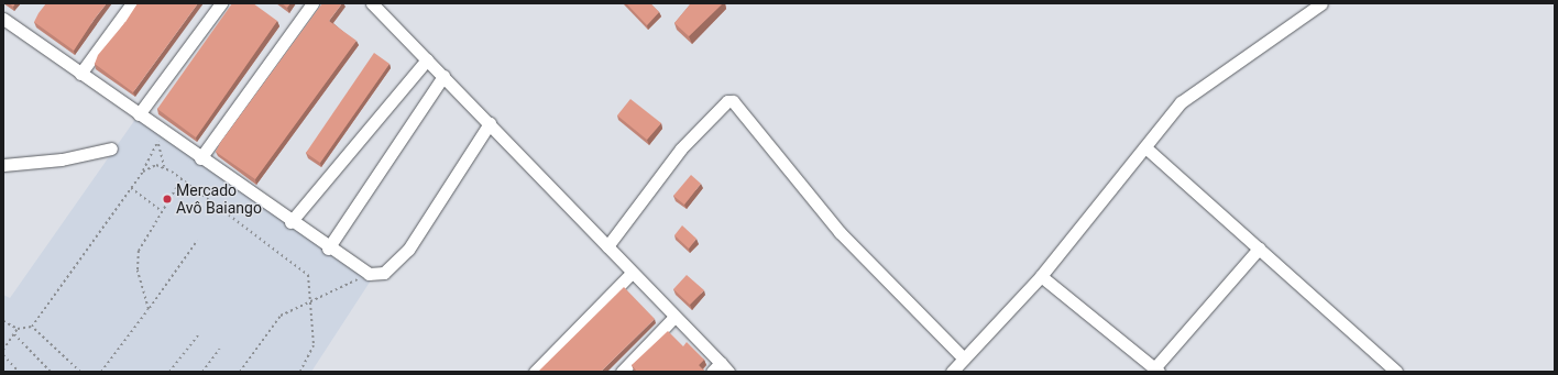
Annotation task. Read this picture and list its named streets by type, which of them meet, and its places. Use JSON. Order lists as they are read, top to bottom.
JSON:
{
  "places": ["Mercado Avô Baiango"]
}
